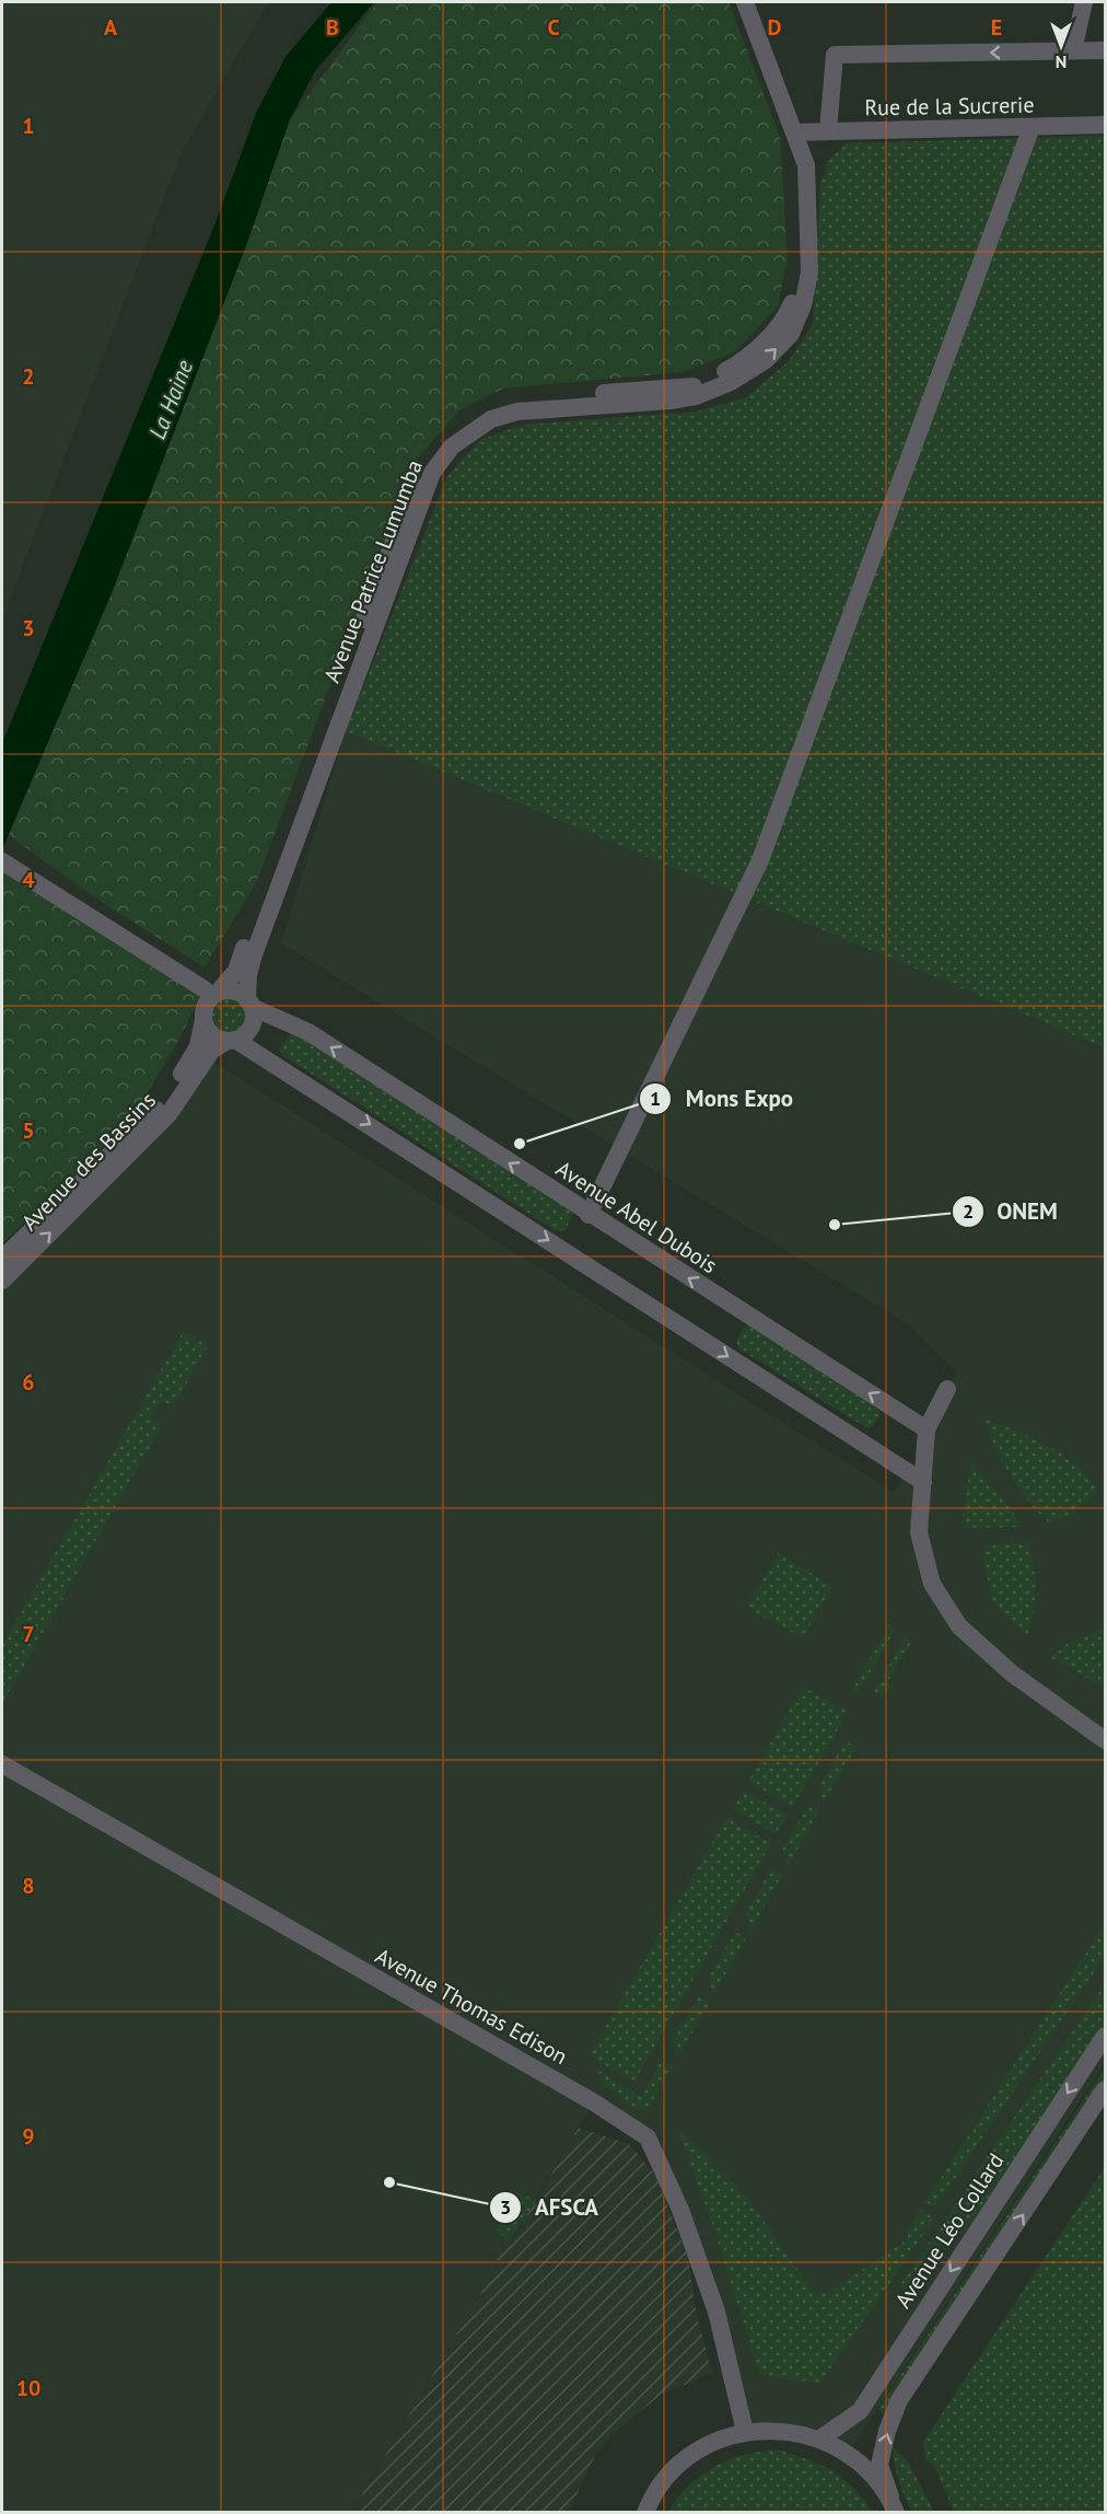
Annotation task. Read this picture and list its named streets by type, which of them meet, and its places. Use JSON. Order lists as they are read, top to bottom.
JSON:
{
  "streets": {
    "street": [
      "Rue de la Sucrerie",
      "Avenue Patrice Lumumba",
      "Avenue des Bassins",
      "Avenue Abel Dubois",
      "Avenue Thomas Edison",
      "Avenue Léo Collard"
    ]
  },
  "crossings": [
    ["Rue de la Sucrerie", "Avenue Patrice Lumumba"],
    ["Avenue Patrice Lumumba", "Avenue des Bassins"],
    ["Avenue Patrice Lumumba", "Avenue Abel Dubois"],
    ["Avenue des Bassins", "Avenue Abel Dubois"]
  ],
  "one_way": ["Avenue Patrice Lumumba"],
  "water": ["La Haine"],
  "places": ["Mons Expo", "ONEM", "AFSCA"],
  "north": "bottom",
  "grid": {
    "columns": [
      "A",
      "B",
      "C",
      "D",
      "E"
    ],
    "rows": [
      "1",
      "2",
      "3",
      "4",
      "5",
      "6",
      "7",
      "8",
      "9",
      "10"
    ]
  }
}
